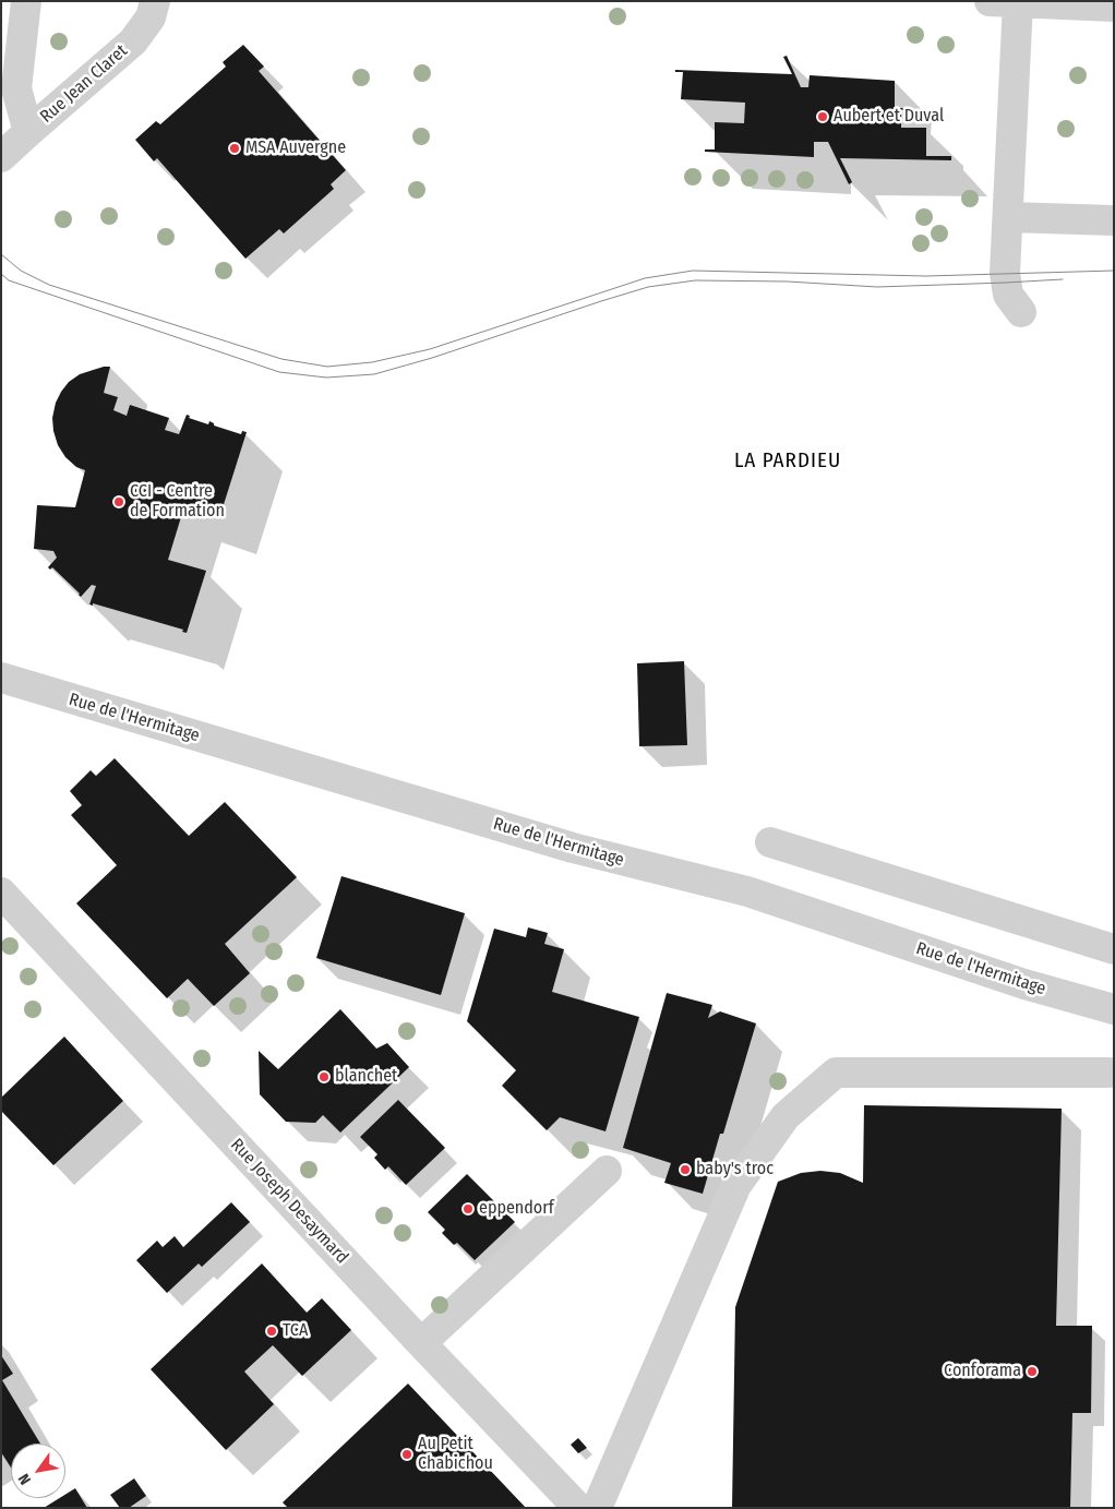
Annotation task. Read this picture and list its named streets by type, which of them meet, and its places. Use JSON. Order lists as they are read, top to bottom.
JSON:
{
  "streets": {
    "street": ["Rue Jean Claret", "Rue de l'Hermitage", "Rue Joseph Desaymard"]
  },
  "districts": ["LA PARDIEU"],
  "places": [
    "Aubert et Duval",
    "MSA Auvergne",
    "CCI - Centre de Formation",
    "blanchet",
    "baby's troc",
    "eppendorf",
    "TCA",
    "Conforama",
    "Au Petit Chabichou"
  ],
  "north": "bottom left"
}
